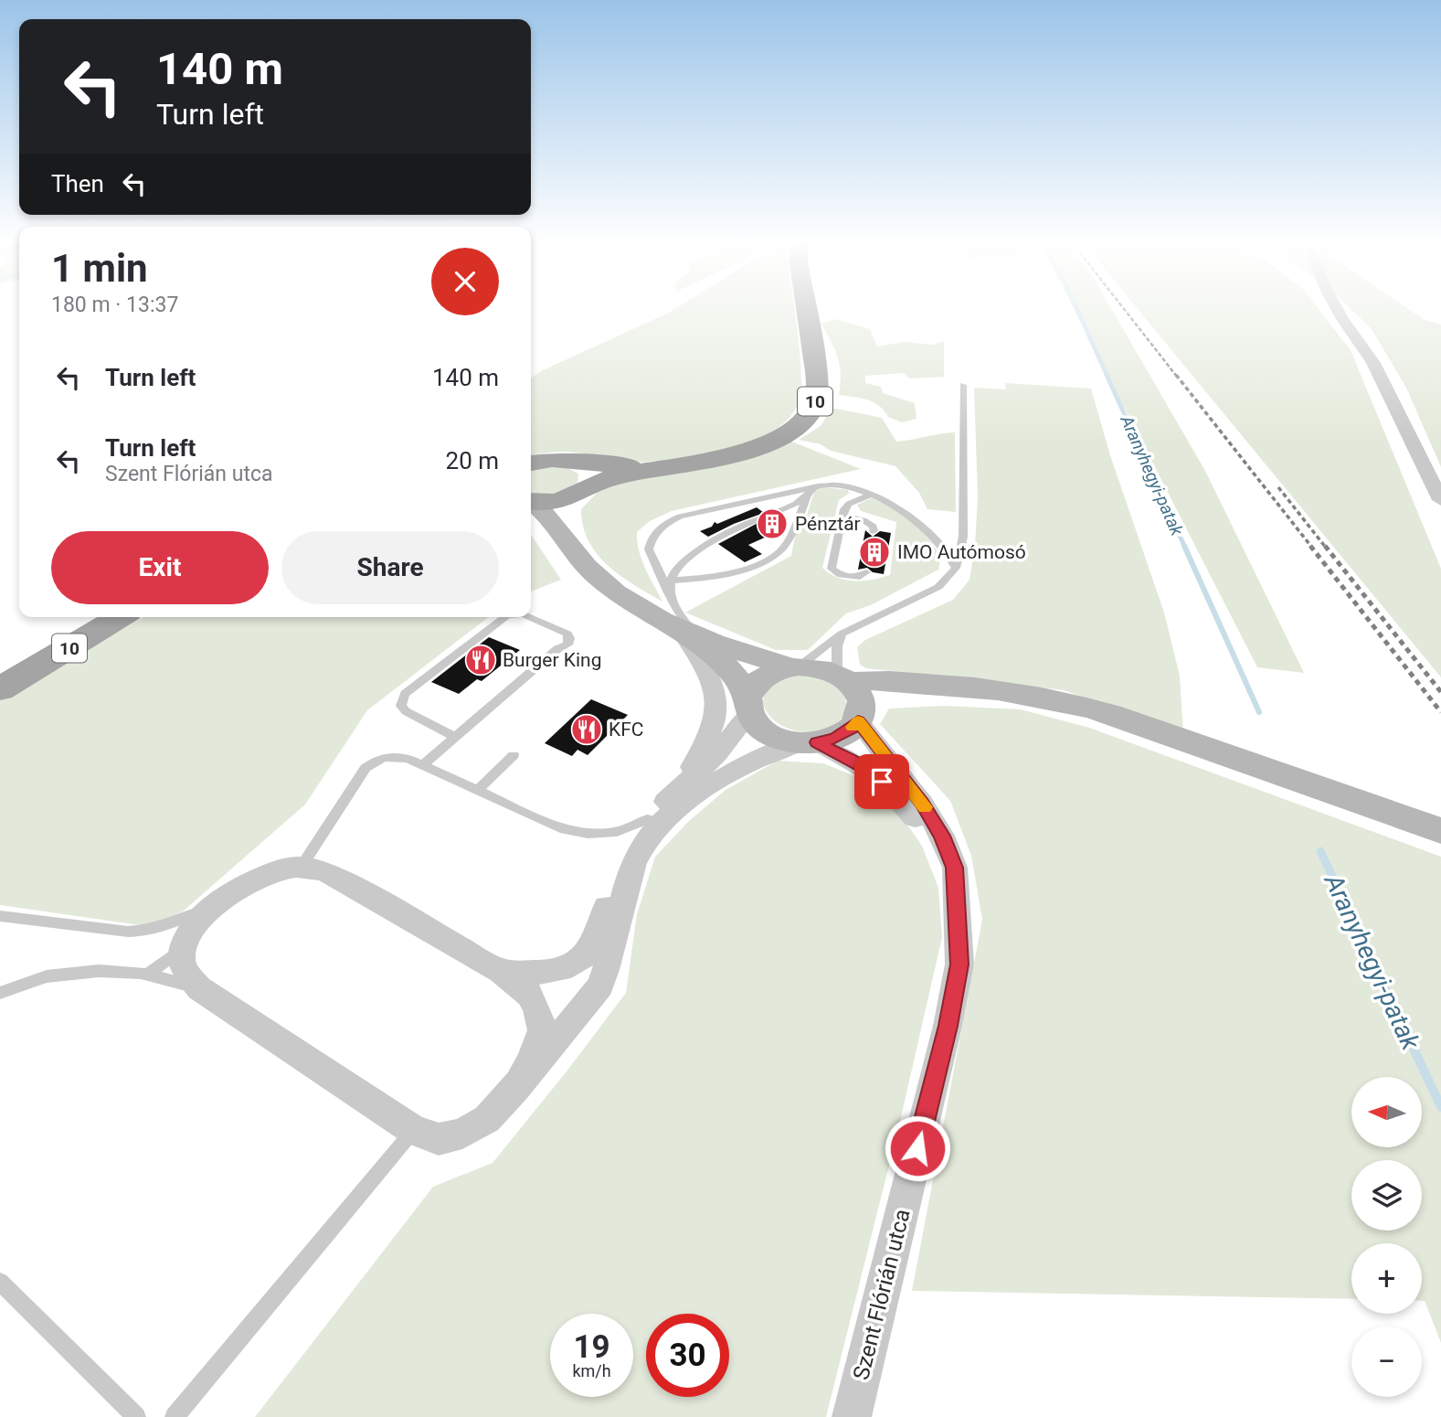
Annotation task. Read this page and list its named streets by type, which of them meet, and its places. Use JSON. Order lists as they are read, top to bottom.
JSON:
{
  "streets": {
    "main road": ["10"],
    "street": ["Szent Flórián utca"]
  },
  "water": ["Aranyhegyi-patak"],
  "places": {
    "building": ["Pénztár", "IMO Autómosó"],
    "restaurant": ["Burger King", "KFC"]
  },
  "north": "left",
  "page": {
    "turn": ["140 m", "Turn left"],
    "then": "Then",
    "heading": ["1 min", "180 m · 13:37"],
    "list": [
      {
        "name": "Turn left",
        "value": "140 m"
      },
      {
        "name": "Turn left",
        "note": "Szent Flórián utca",
        "value": "20 m"
      }
    ],
    "buttons": ["Exit", "Share"],
    "map_buttons": ["+", "−"],
    "speed": "19 km/h",
    "limit": "30"
  }
}
